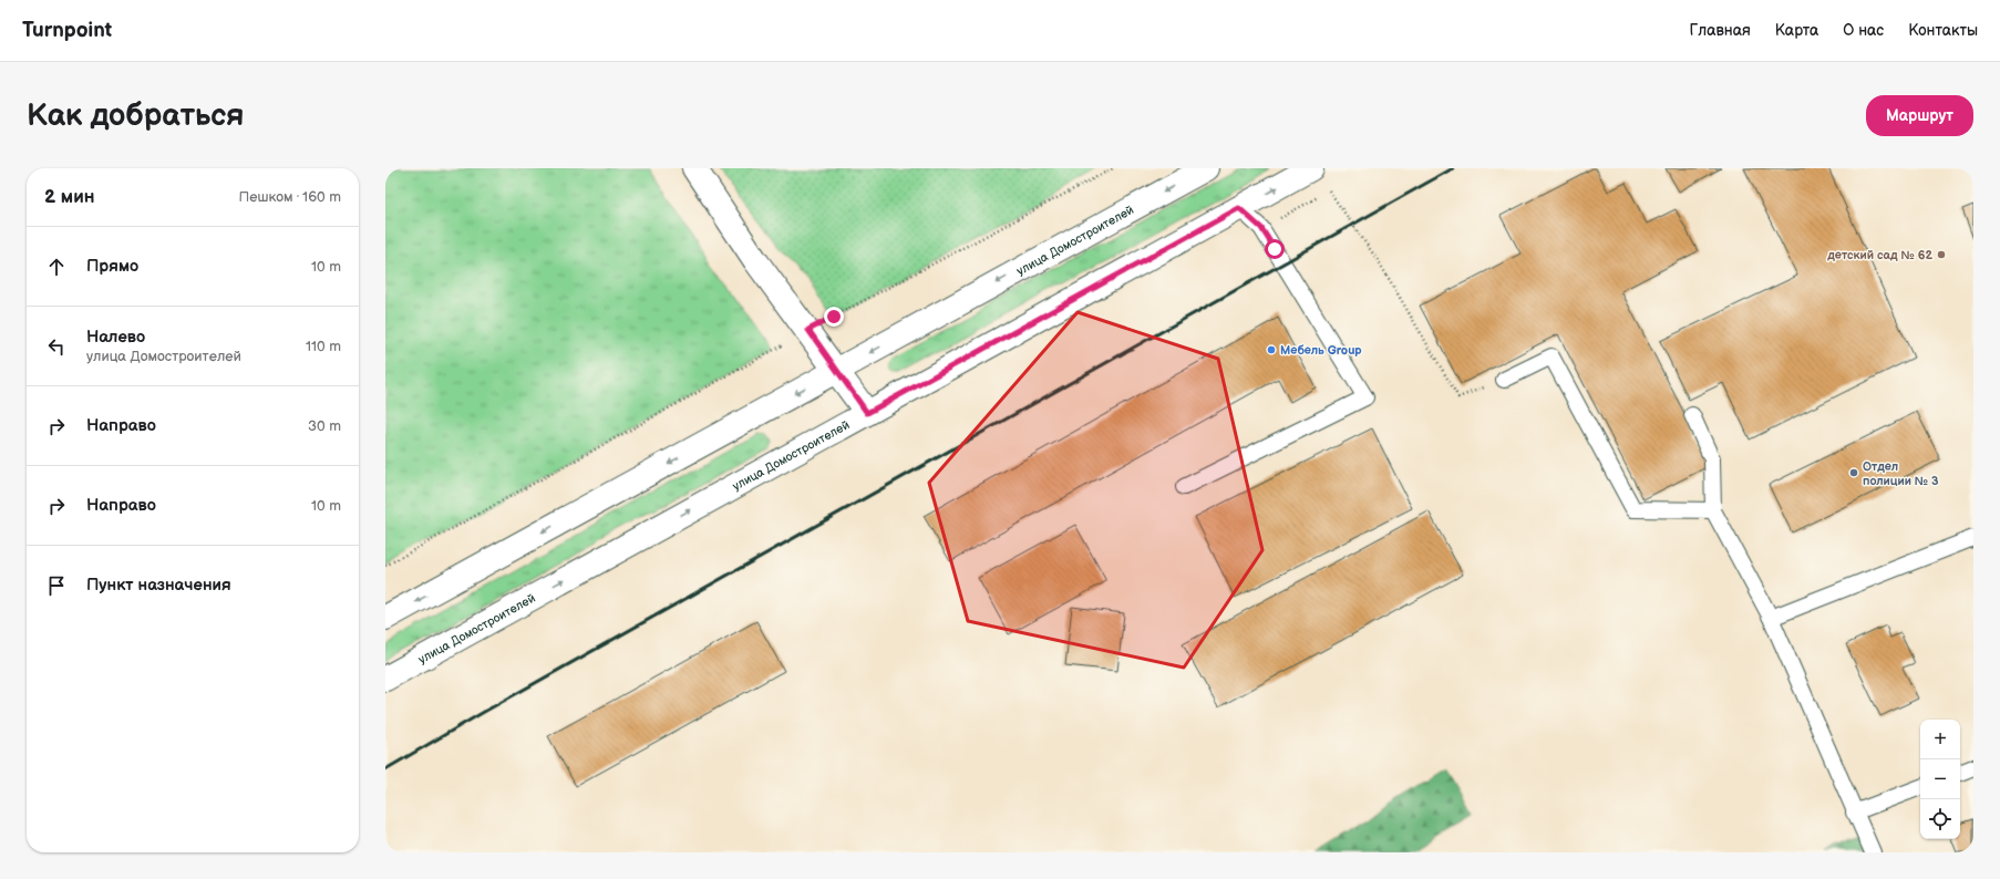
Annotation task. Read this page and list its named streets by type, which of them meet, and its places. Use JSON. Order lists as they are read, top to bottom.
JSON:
{
  "streets": {
    "main road": ["улица Домостроителей"]
  },
  "places": ["детский сад № 62", "Мебель Group", "Отдел полиции № 3"],
  "page": {
    "header": "Turnpoint",
    "nav": [
      "Главная",
      "Карта",
      "О нас",
      "Контакты"
    ],
    "buttons": "Маршрут",
    "title": "Как добраться",
    "heading": ["2 мин", "Пешком · 160 m"],
    "list": [
      ["Прямо", "10 m"],
      ["Налево", "улица Домостроителей", "110 m"],
      ["Направо", "30 m"],
      ["Направо", "10 m"],
      "Пункт назначения"
    ],
    "map_buttons": ["+", "−"]
  }
}
